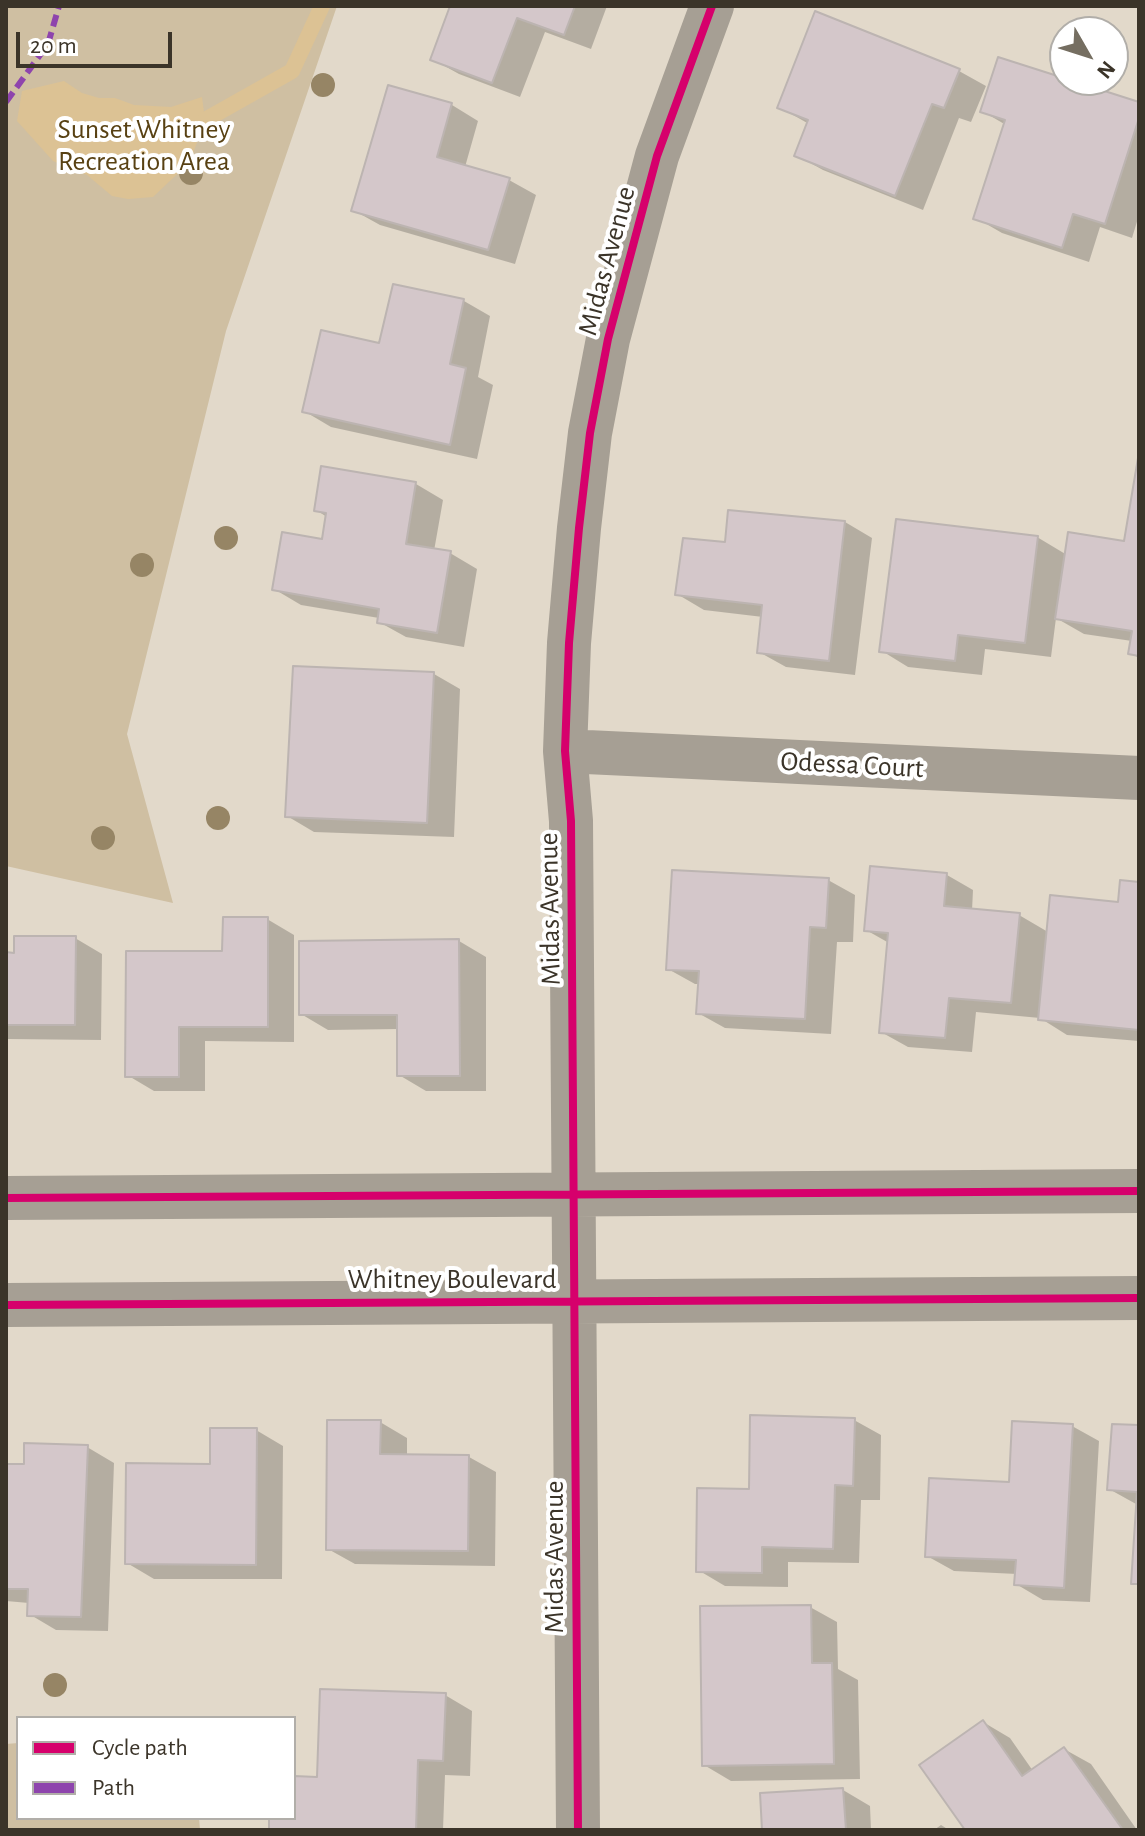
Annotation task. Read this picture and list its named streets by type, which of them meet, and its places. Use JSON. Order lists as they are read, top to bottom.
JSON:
{
  "streets": {
    "street": ["Midas Avenue", "Odessa Court", "Whitney Boulevard"]
  },
  "crossings": [
    ["Midas Avenue", "Odessa Court"],
    ["Midas Avenue", "Whitney Boulevard"]
  ],
  "parks": ["Sunset Whitney Recreation Area"],
  "legend": ["Cycle path", "Path"],
  "scale_bar": "20 m",
  "north": "bottom right"
}
